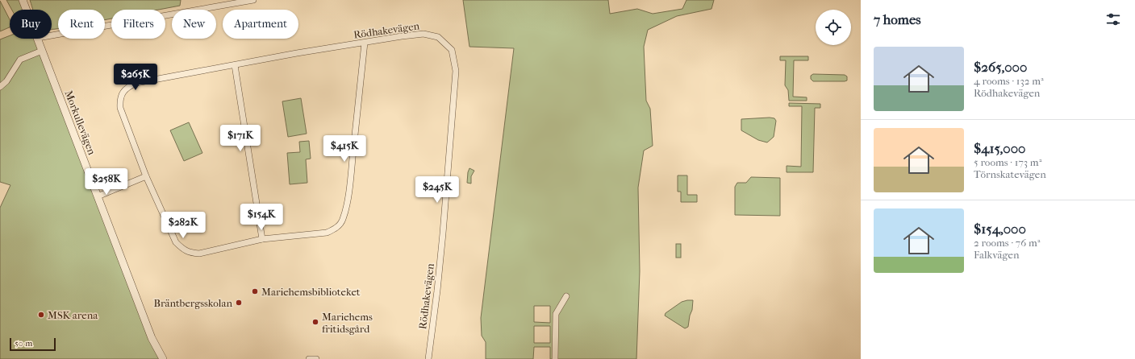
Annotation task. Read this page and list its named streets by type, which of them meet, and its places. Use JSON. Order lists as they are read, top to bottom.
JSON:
{
  "streets": {
    "street": ["Rödhakevägen", "Morkullevägen"]
  },
  "places": [
    "Mariehemsbiblioteket",
    "Bräntbergsskolan",
    "MSK arena",
    "Mariehems fritidsgård"
  ],
  "scale_bar": "50 m",
  "page": {
    "heading": "7 homes",
    "chip": [
      "Buy",
      "Rent",
      "Filters",
      "New",
      "Apartment"
    ],
    "list": [
      {
        "name": "$265,000",
        "note": "4 rooms · 132 m² · Rödhakevägen"
      },
      {
        "name": "$415,000",
        "note": "5 rooms · 173 m² · Törnskatevägen"
      },
      {
        "name": "$154,000",
        "note": "2 rooms · 76 m² · Falkvägen"
      }
    ],
    "price": [
      "$265K",
      "$171K",
      "$415K",
      "$258K",
      "$245K",
      "$154K",
      "$282K"
    ],
    "scale": "50 m"
  }
}
